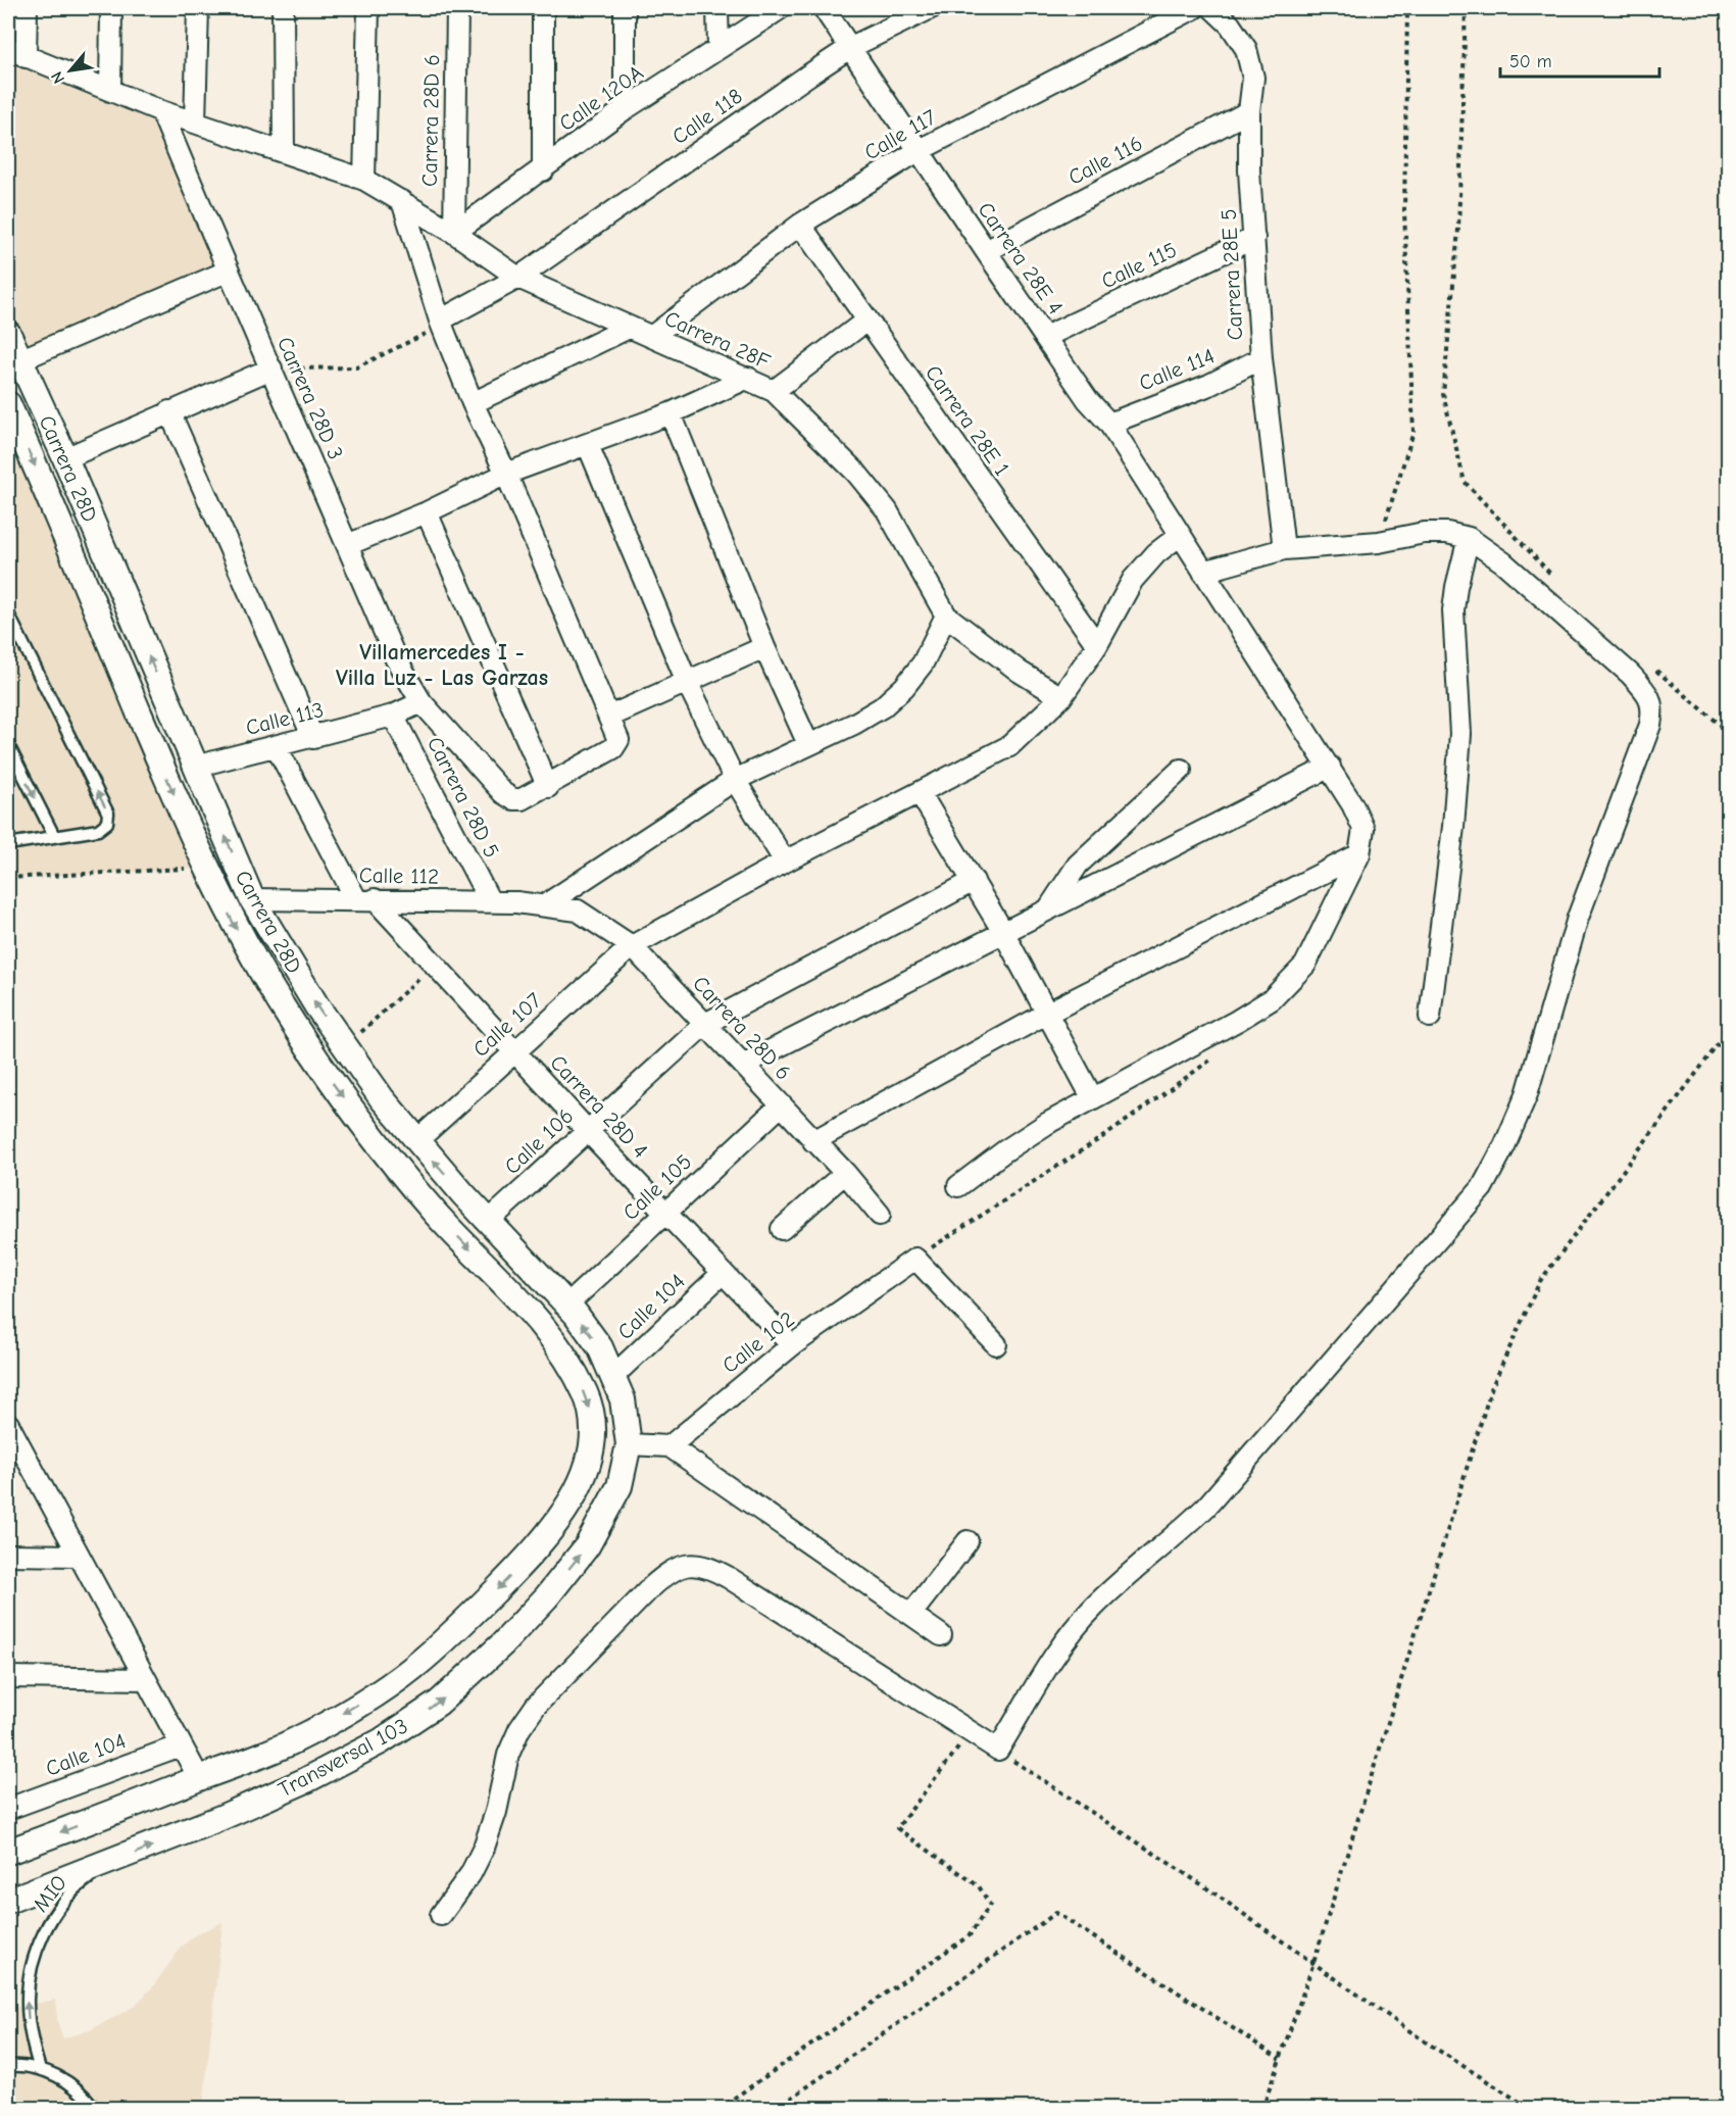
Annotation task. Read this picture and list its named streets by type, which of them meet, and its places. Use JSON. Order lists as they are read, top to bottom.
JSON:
{
  "streets": {
    "street": [
      "Calle 120A",
      "Calle 118",
      "Carrera 28D 6",
      "Calle 117",
      "Calle 116",
      "Carrera 28E 4",
      "Calle 115",
      "Carrera 28E 5",
      "Carrera 28F",
      "Calle 114",
      "Carrera 28D 3",
      "Carrera 28E 1",
      "Carrera 28D",
      "Calle 113",
      "Carrera 28D 5",
      "Calle 112",
      "Calle 107",
      "Carrera 28D 4",
      "Calle 106",
      "Calle 105",
      "Calle 104",
      "Calle 102",
      "Transversal 103"
    ],
    "lane": ["MIO"]
  },
  "crossings": [
    ["Calle 120A", "Carrera 28D 6"],
    ["Calle 120A", "Carrera 28F"],
    ["Calle 118", "Carrera 28E 4"],
    ["Calle 118", "Carrera 28F"],
    ["Carrera 28D 6", "Carrera 28F"],
    ["Carrera 28D 6", "Calle 112"],
    ["Carrera 28D 6", "Calle 107"],
    ["Carrera 28D 6", "Calle 106"],
    ["Carrera 28D 6", "Calle 105"],
    ["Calle 117", "Carrera 28E 4"],
    ["Calle 117", "Carrera 28F"],
    ["Calle 117", "Carrera 28E 1"],
    ["Calle 116", "Carrera 28E 4"],
    ["Calle 116", "Carrera 28E 5"],
    ["Carrera 28E 4", "Calle 115"],
    ["Carrera 28E 4", "Calle 114"],
    ["Carrera 28E 4", "Calle 107"],
    ["Calle 115", "Carrera 28E 5"],
    ["Carrera 28E 5", "Calle 114"],
    ["Carrera 28F", "Calle 107"],
    ["Carrera 28D 3", "Calle 113"],
    ["Carrera 28E 1", "Calle 107"],
    ["Carrera 28D", "Calle 113"],
    ["Carrera 28D", "Calle 112"],
    ["Carrera 28D", "Calle 107"],
    ["Carrera 28D", "Calle 106"],
    ["Carrera 28D", "Calle 105"],
    ["Carrera 28D", "Calle 104"],
    ["Carrera 28D", "Transversal 103"],
    ["Calle 113", "Carrera 28D 5"],
    ["Calle 113", "Carrera 28D 4"],
    ["Carrera 28D 5", "Calle 112"],
    ["Calle 112", "Carrera 28D 4"],
    ["Calle 107", "Carrera 28D 4"],
    ["Carrera 28D 4", "Calle 106"],
    ["Carrera 28D 4", "Calle 105"],
    ["Carrera 28D 4", "Calle 104"],
    ["Carrera 28D 4", "Calle 102"],
    ["Transversal 103", "MIO"]
  ],
  "one_way": ["MIO"],
  "districts": ["Villamercedes I - Villa Luz - Las Garzas"],
  "scale_bar": "50 m",
  "north": "bottom left"
}
